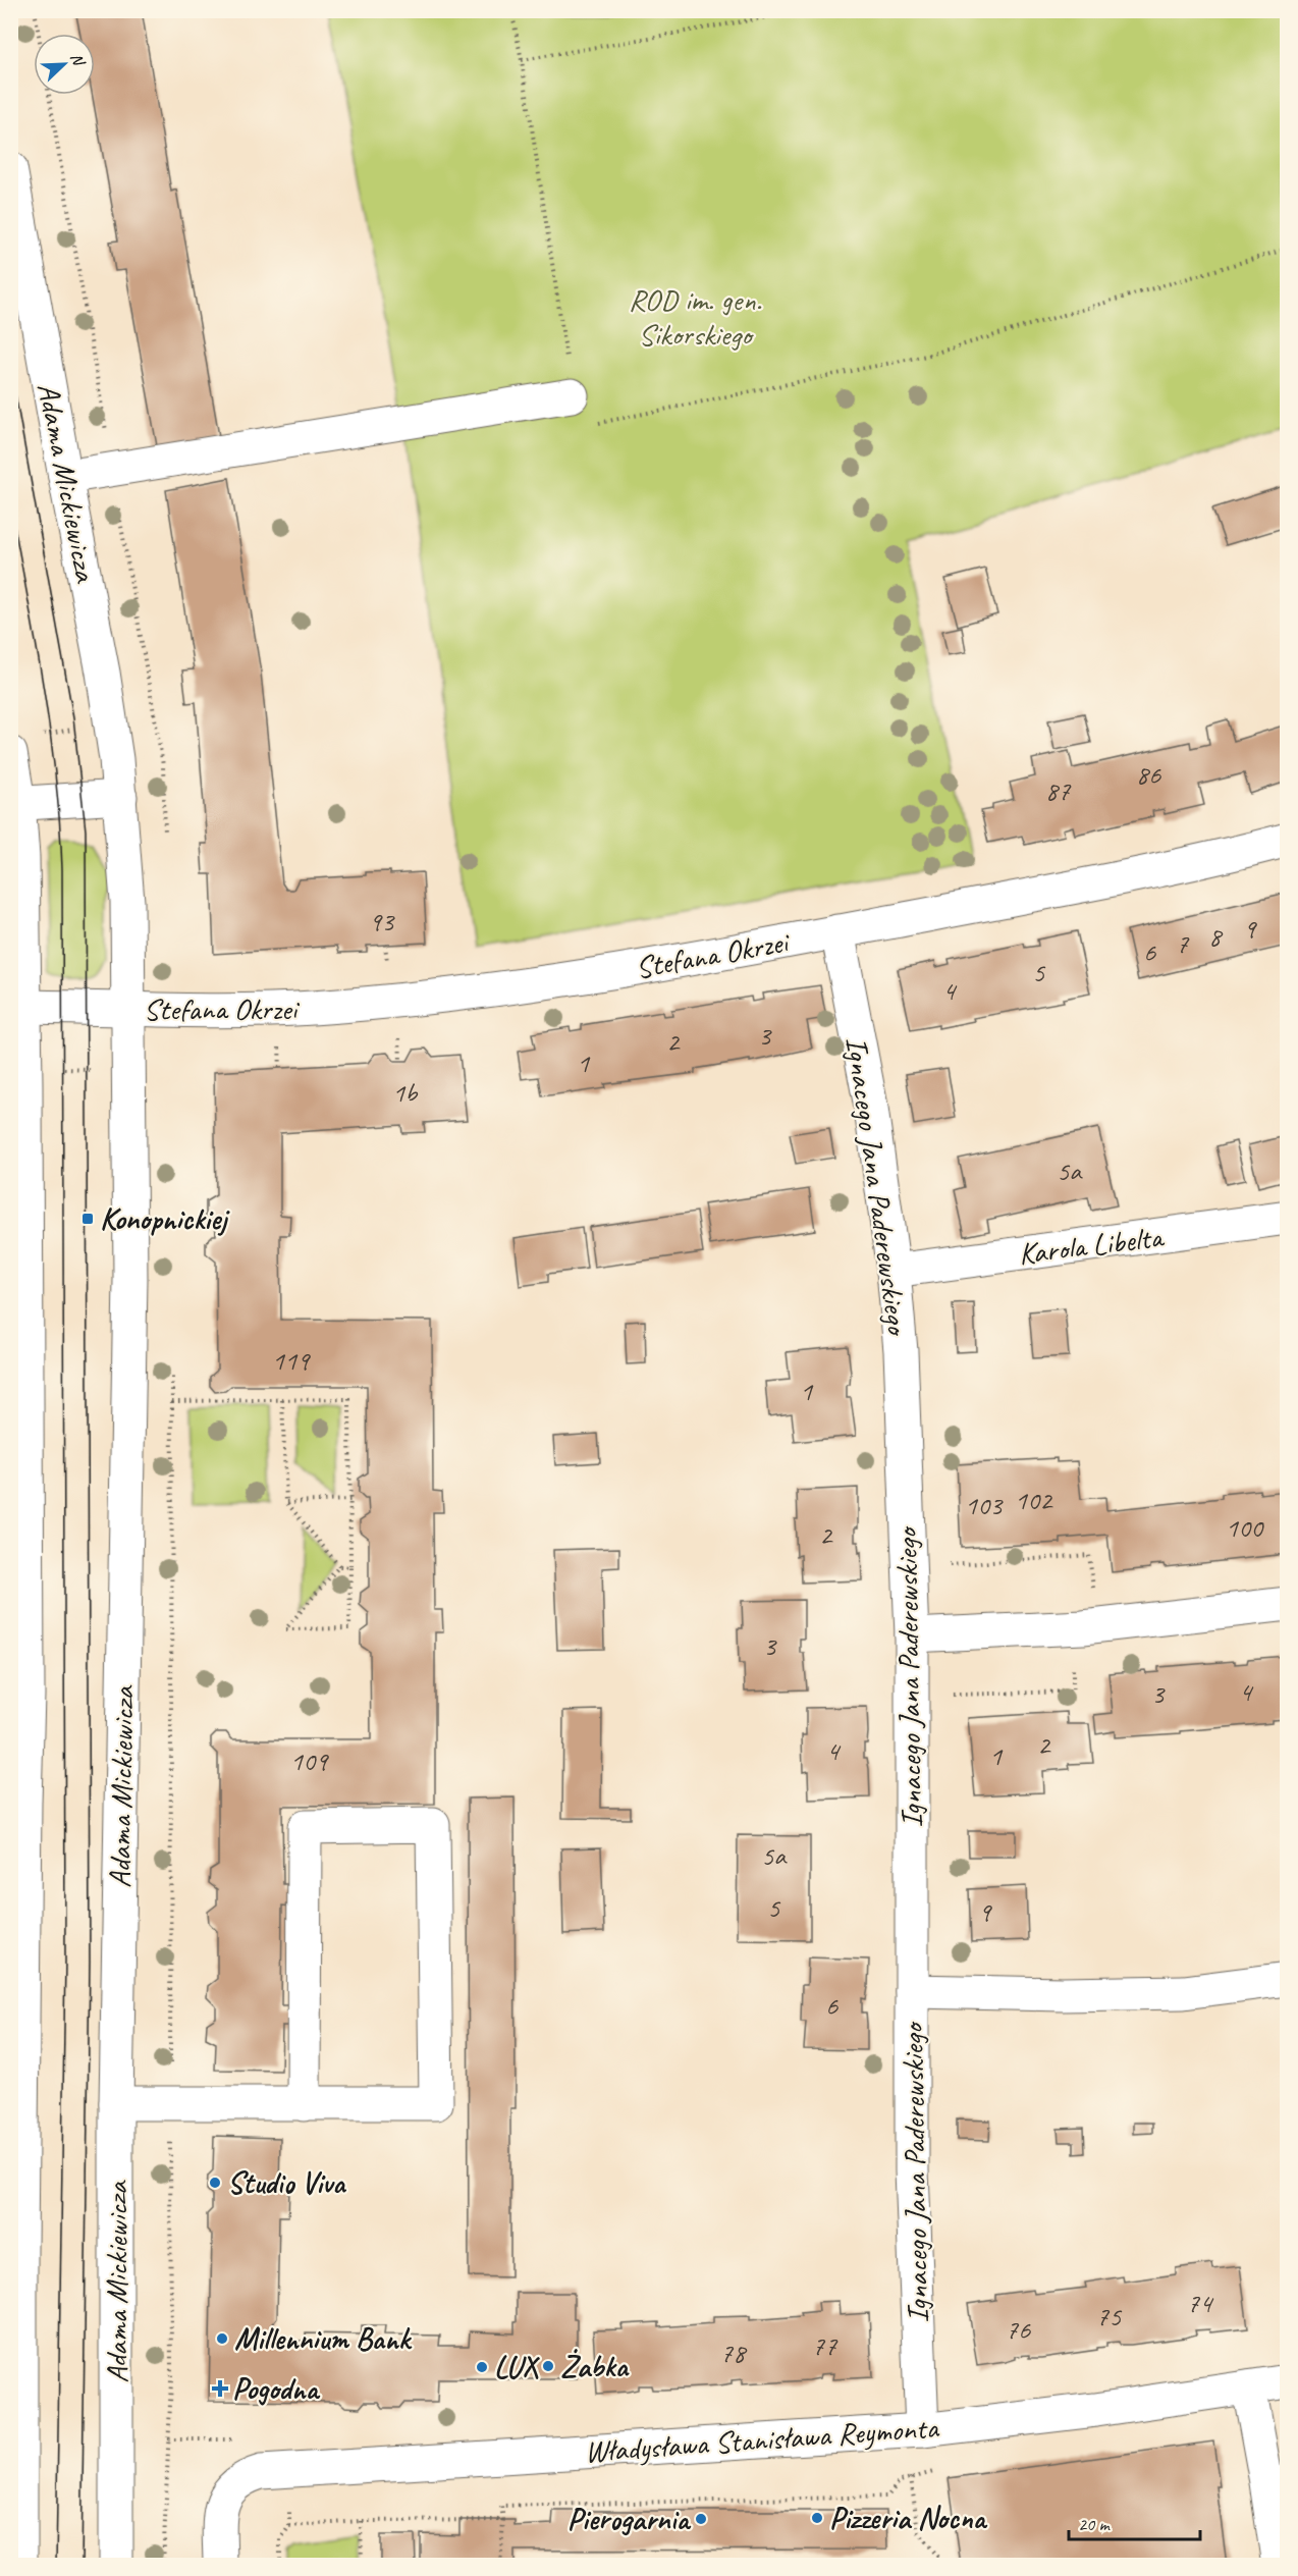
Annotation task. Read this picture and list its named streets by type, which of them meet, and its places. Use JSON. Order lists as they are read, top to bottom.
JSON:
{
  "streets": {
    "street": [
      "Adama Mickiewicza",
      "Stefana Okrzei",
      "Ignacego Jana Paderewskiego",
      "Karola Libelta",
      "Władysława Stanisława Reymonta"
    ]
  },
  "crossings": [
    ["Adama Mickiewicza", "Stefana Okrzei"],
    ["Stefana Okrzei", "Ignacego Jana Paderewskiego"],
    ["Ignacego Jana Paderewskiego", "Karola Libelta"],
    ["Ignacego Jana Paderewskiego", "Władysława Stanisława Reymonta"]
  ],
  "parks": ["ROD im. gen. Sikorskiego"],
  "places": {
    "transit": ["Konopnickiej"],
    "other": [
      "Studio Viva",
      "Millennium Bank",
      "Żabka",
      "LUX",
      "Pizzeria Nocna",
      "Pierogarnia"
    ],
    "health": ["Pogodna"]
  },
  "house_numbers": [
    "86",
    "87",
    "93",
    "9",
    "8",
    "7",
    "6",
    "5",
    "4",
    "3",
    "2",
    "1",
    "1b",
    "5a",
    "119",
    "1",
    "102",
    "103",
    "100",
    "2",
    "3",
    "4",
    "3",
    "2",
    "4",
    "1",
    "109",
    "5a",
    "5",
    "9",
    "6",
    "74",
    "75",
    "76",
    "77",
    "78"
  ],
  "scale_bar": "20 m",
  "north": "top right"
}
